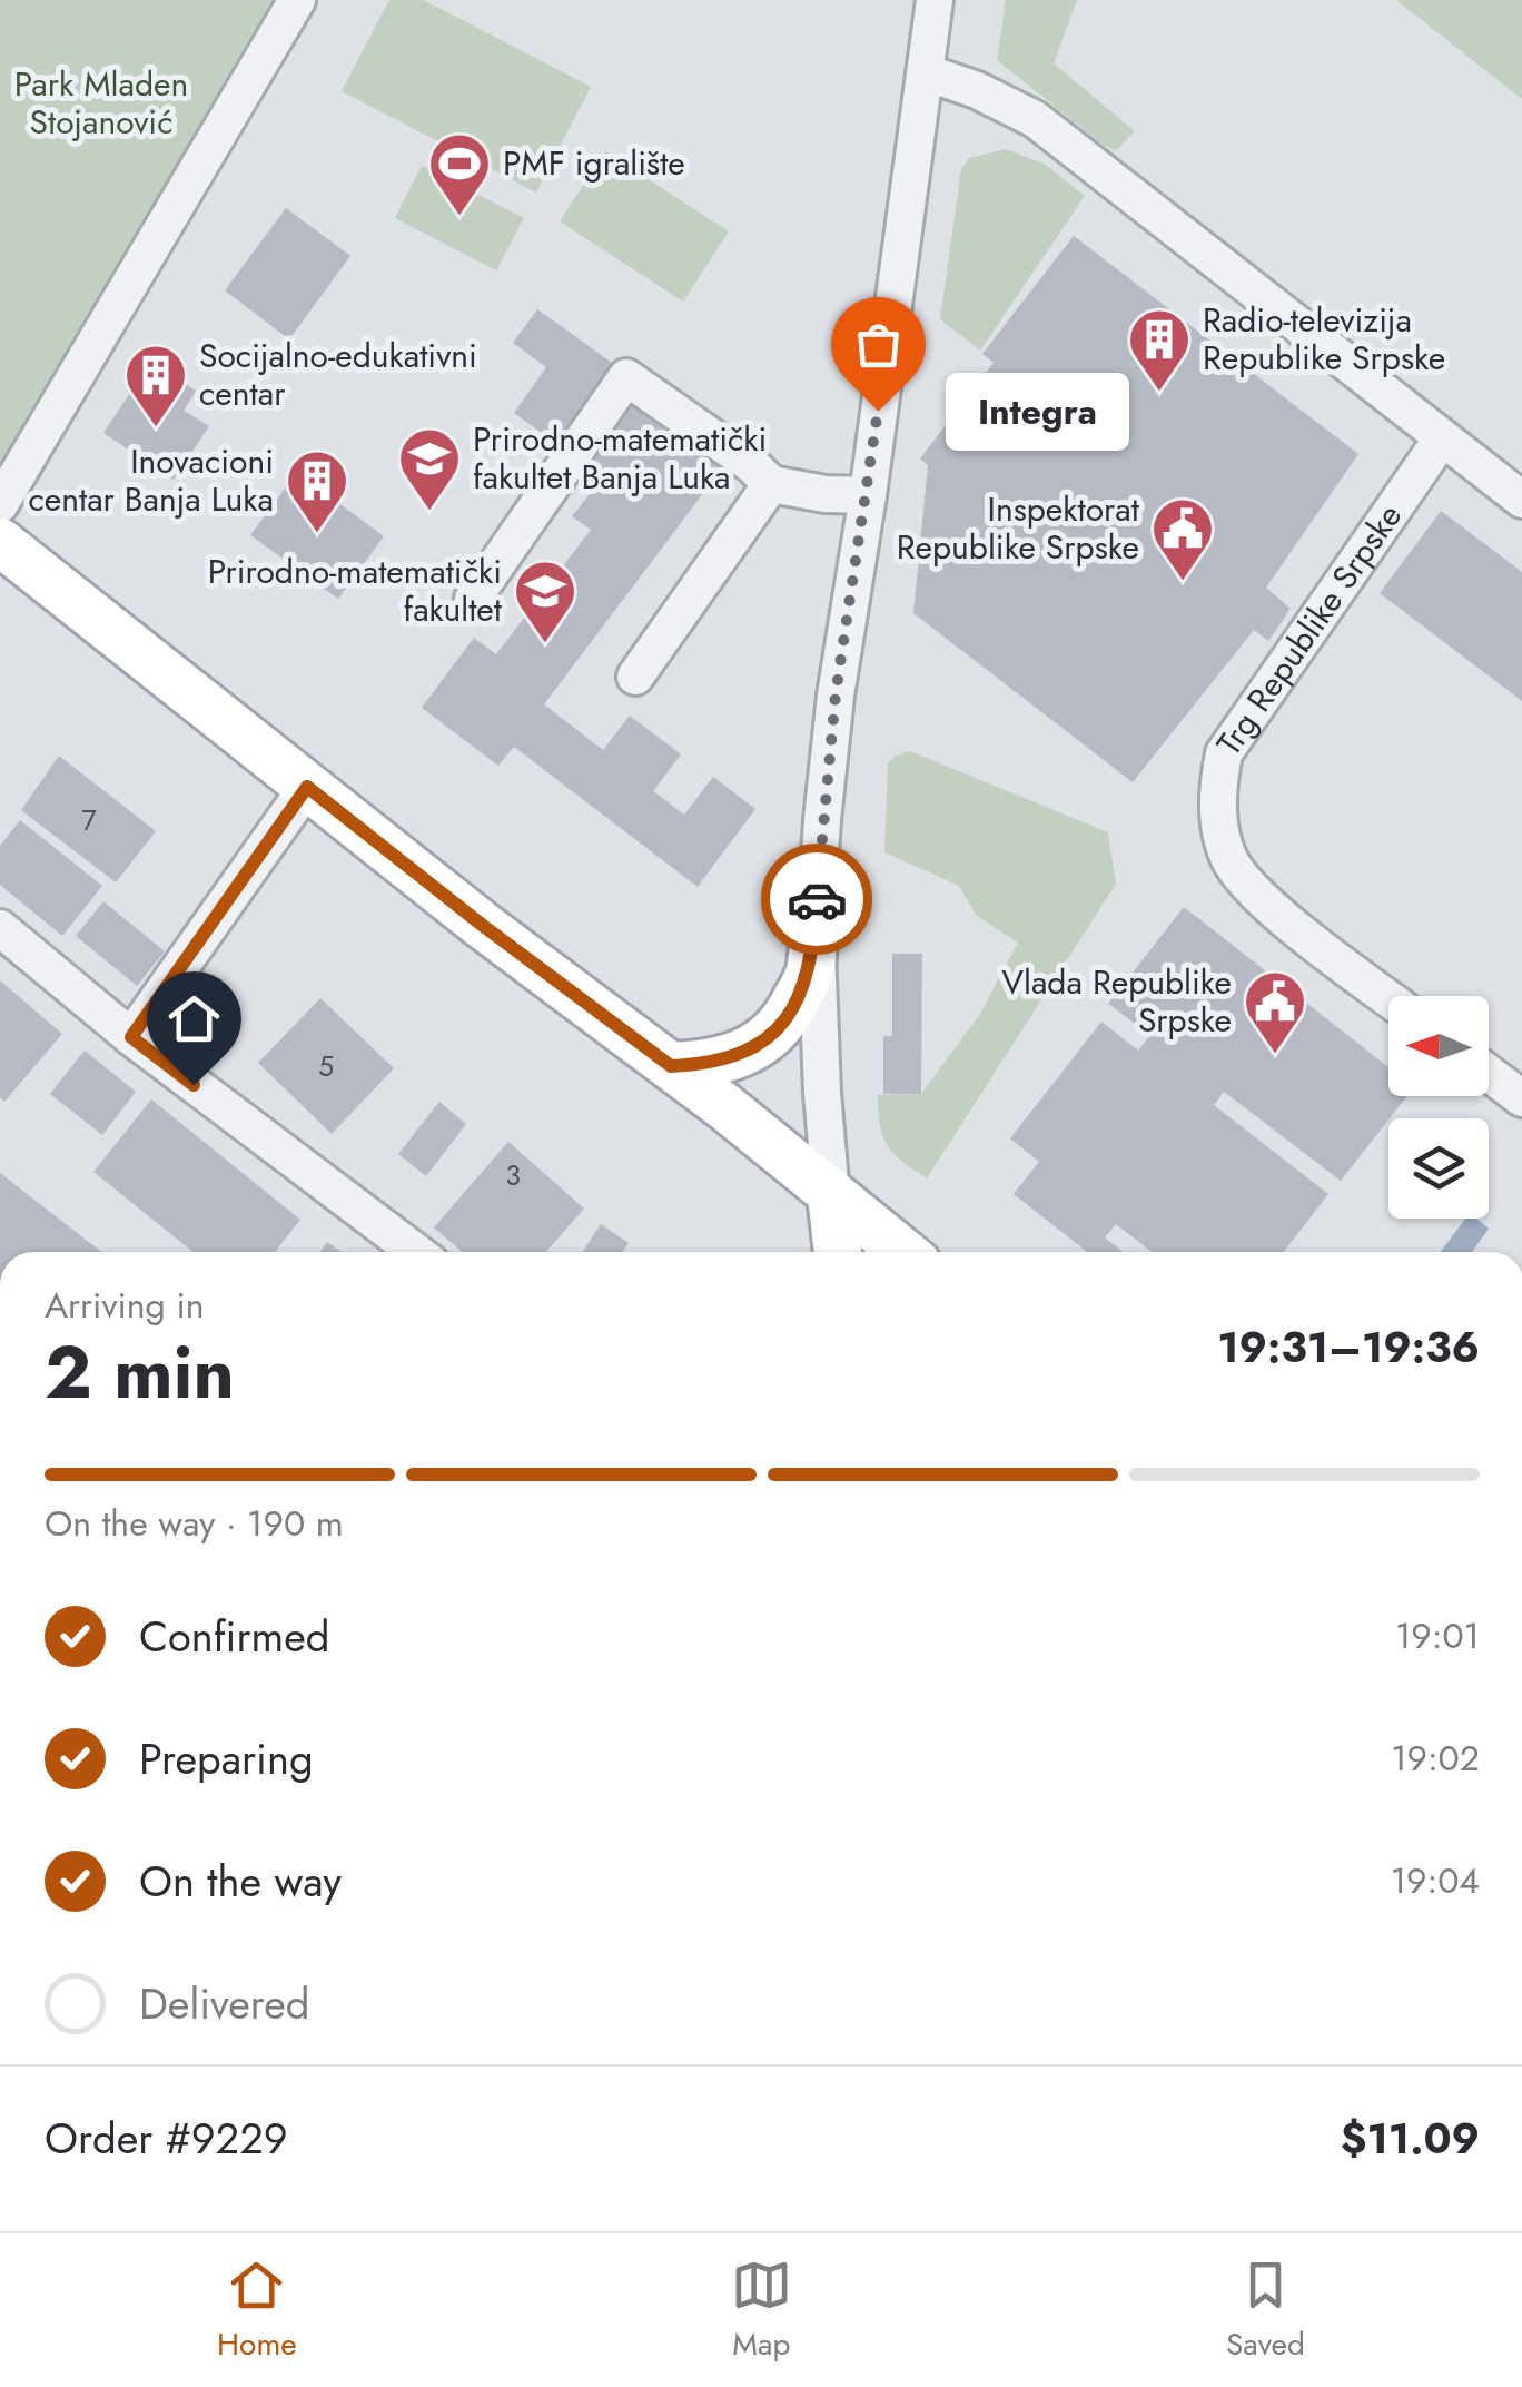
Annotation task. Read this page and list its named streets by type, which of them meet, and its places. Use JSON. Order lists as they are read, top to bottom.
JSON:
{
  "streets": {
    "street": ["Trg Republike Srpske"]
  },
  "parks": ["Park Mladen Stojanović"],
  "places": {
    "sports": ["PMF igralište"],
    "building": ["Radio-televizija Republike Srpske", "Socijalno-edukativni centar", "Inovacioni centar Banja Luka"],
    "other": ["Integra"],
    "school or university": ["Prirodno-matematički fakultet Banja Luka", "Prirodno-matematički fakultet"],
    "public building": ["Inspektorat Republike Srpske", "Vlada Republike Srpske"]
  },
  "house_numbers": ["7", "5", "3"],
  "north": "left",
  "page": {
    "bubble": "Integra",
    "heading": ["2 min", "Arriving in", "19:31–19:36"],
    "panel": ["Order #9229", "$11.09"],
    "bar": "On the way · 190 m",
    "list": [
      ["Confirmed", "19:01"],
      ["Preparing", "19:02"],
      ["On the way", "19:04"],
      "Delivered"
    ],
    "tabs": ["Home", "Map", "Saved"]
  }
}
